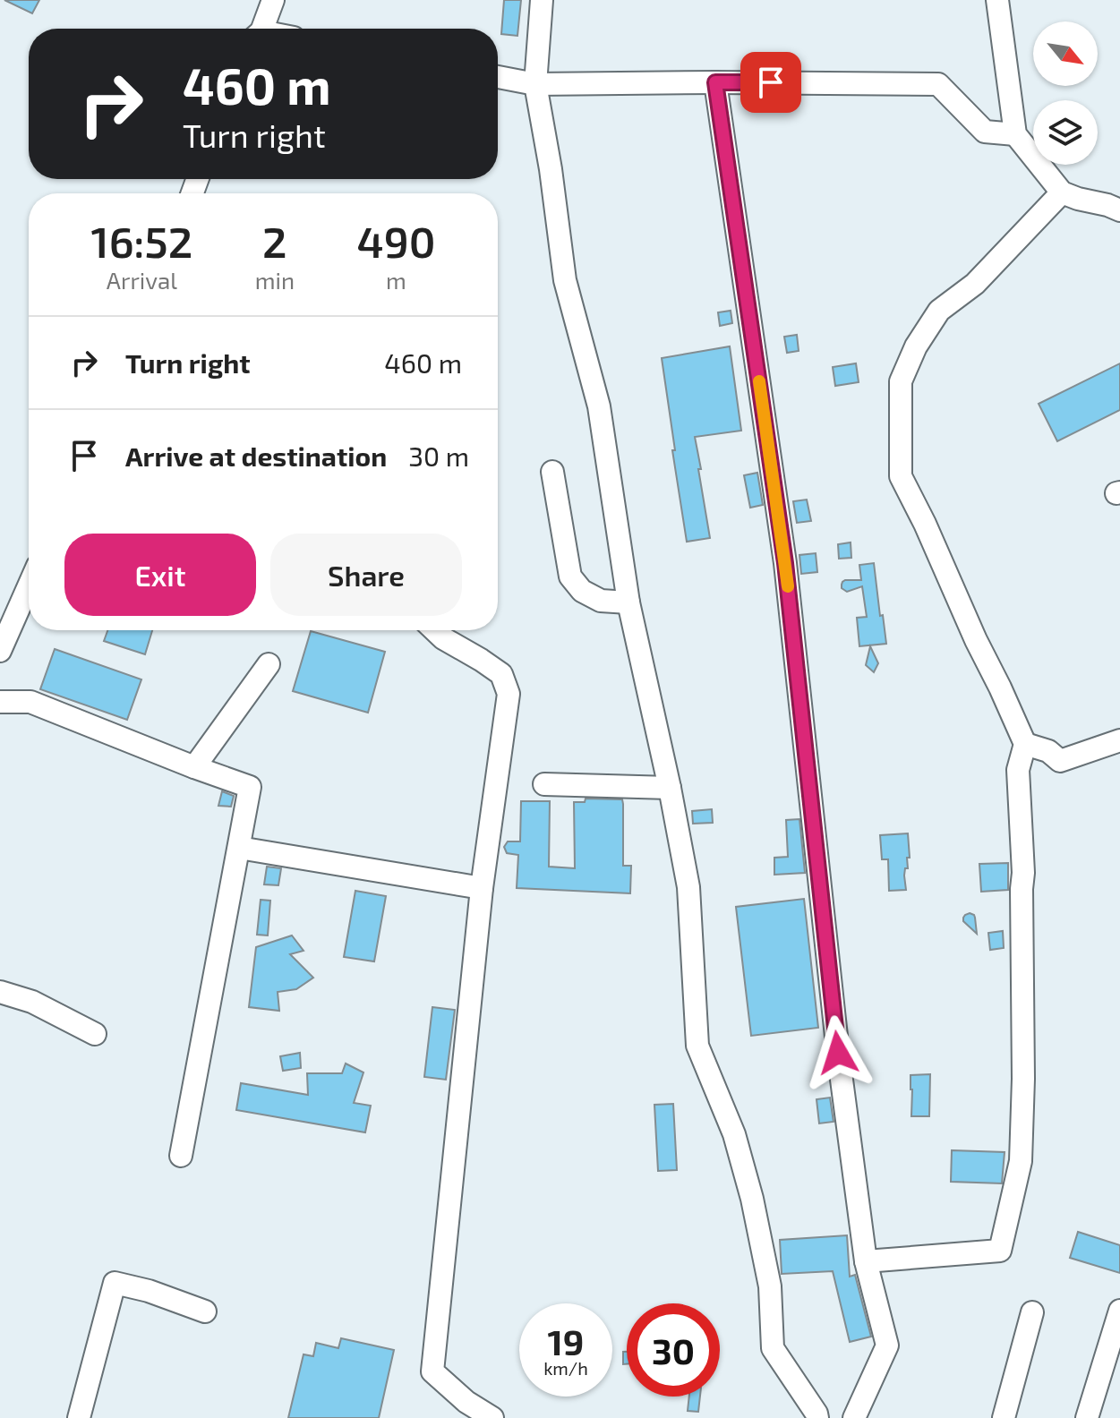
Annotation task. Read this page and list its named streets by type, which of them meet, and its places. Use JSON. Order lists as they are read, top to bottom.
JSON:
{
  "north": "bottom right",
  "page": {
    "turn": ["460 m", "Turn right"],
    "eta": [
      "16:52",
      "Arrival",
      "2",
      "min",
      "490",
      "m"
    ],
    "list": [
      {
        "name": "Turn right",
        "value": "460 m"
      },
      {
        "name": "Arrive at destination",
        "value": "30 m"
      }
    ],
    "buttons": ["Exit", "Share"],
    "speed": "19 km/h",
    "limit": "30"
  }
}
